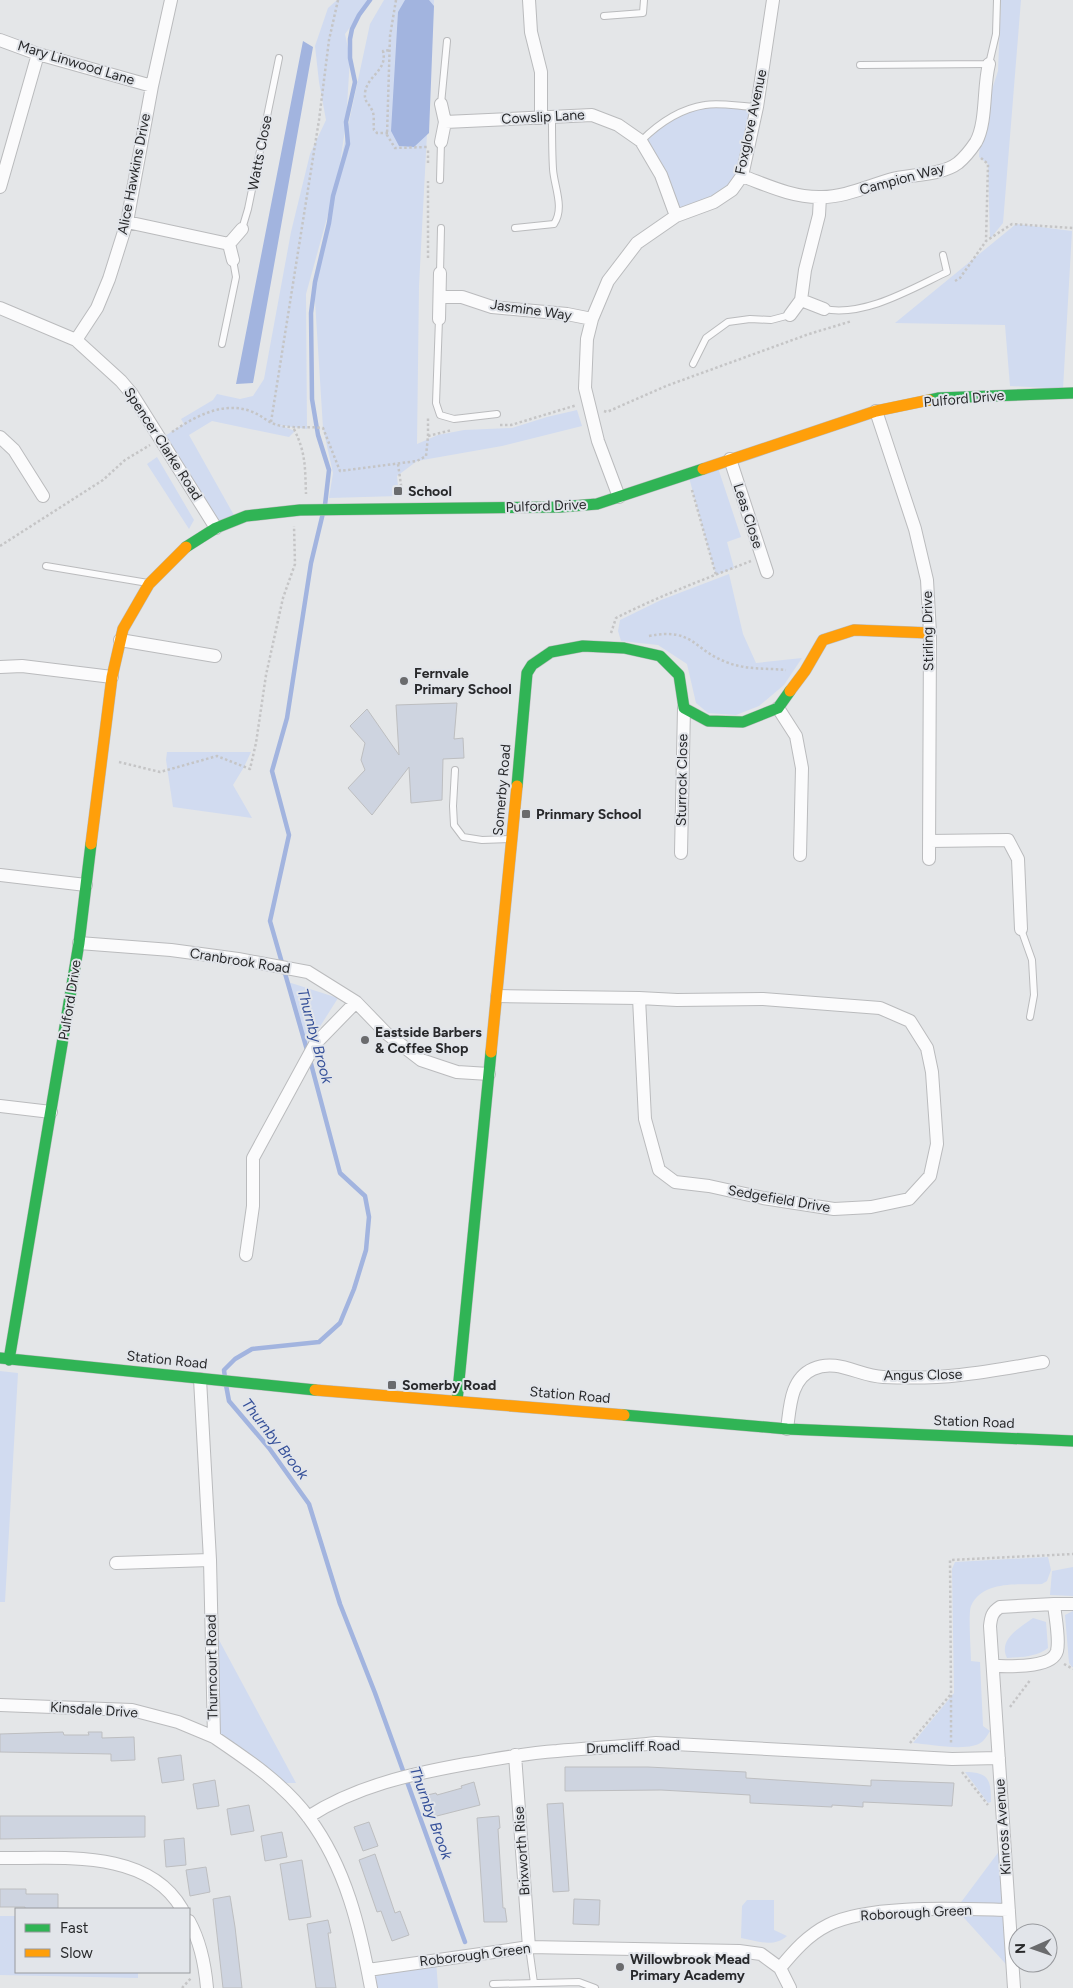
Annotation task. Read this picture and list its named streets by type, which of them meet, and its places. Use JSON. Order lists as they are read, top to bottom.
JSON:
{
  "streets": {
    "street": [
      "Mary Linwood Lane",
      "Cowslip Lane",
      "Foxglove Avenue",
      "Watts Close",
      "Alice Hawkins Drive",
      "Campion Way",
      "Jasmine Way",
      "Pulford Drive",
      "Spencer Clarke Road",
      "Leas Close",
      "Stirling Drive",
      "Sturrock Close",
      "Somerby Road",
      "Cranbrook Road",
      "Sedgefield Drive",
      "Station Road",
      "Angus Close",
      "Thurncourt Road",
      "Kinsdale Drive",
      "Drumcliff Road",
      "Kinross Avenue",
      "Brixworth Rise",
      "Roborough Green"
    ]
  },
  "crossings": [
    ["Mary Linwood Lane", "Alice Hawkins Drive"],
    ["Cowslip Lane", "Foxglove Avenue"],
    ["Foxglove Avenue", "Campion Way"],
    ["Foxglove Avenue", "Jasmine Way"],
    ["Foxglove Avenue", "Pulford Drive"],
    ["Alice Hawkins Drive", "Spencer Clarke Road"],
    ["Pulford Drive", "Spencer Clarke Road"],
    ["Pulford Drive", "Leas Close"],
    ["Pulford Drive", "Stirling Drive"],
    ["Pulford Drive", "Cranbrook Road"],
    ["Pulford Drive", "Station Road"],
    ["Sturrock Close", "Somerby Road"],
    ["Somerby Road", "Cranbrook Road"],
    ["Somerby Road", "Sedgefield Drive"],
    ["Somerby Road", "Station Road"],
    ["Station Road", "Angus Close"],
    ["Station Road", "Thurncourt Road"],
    ["Thurncourt Road", "Kinsdale Drive"],
    ["Thurncourt Road", "Drumcliff Road"],
    ["Thurncourt Road", "Roborough Green"],
    ["Drumcliff Road", "Kinross Avenue"],
    ["Drumcliff Road", "Brixworth Rise"],
    ["Kinross Avenue", "Roborough Green"],
    ["Brixworth Rise", "Roborough Green"]
  ],
  "water": ["Thurnby Brook"],
  "places": {
    "transit": ["School", "Prinmary School", "Somerby Road"],
    "other": ["Fernvale Primary School", "Eastside Barbers & Coffee Shop", "Willowbrook Mead Primary Academy"]
  },
  "legend": ["Fast", "Slow"],
  "north": "left"
}
